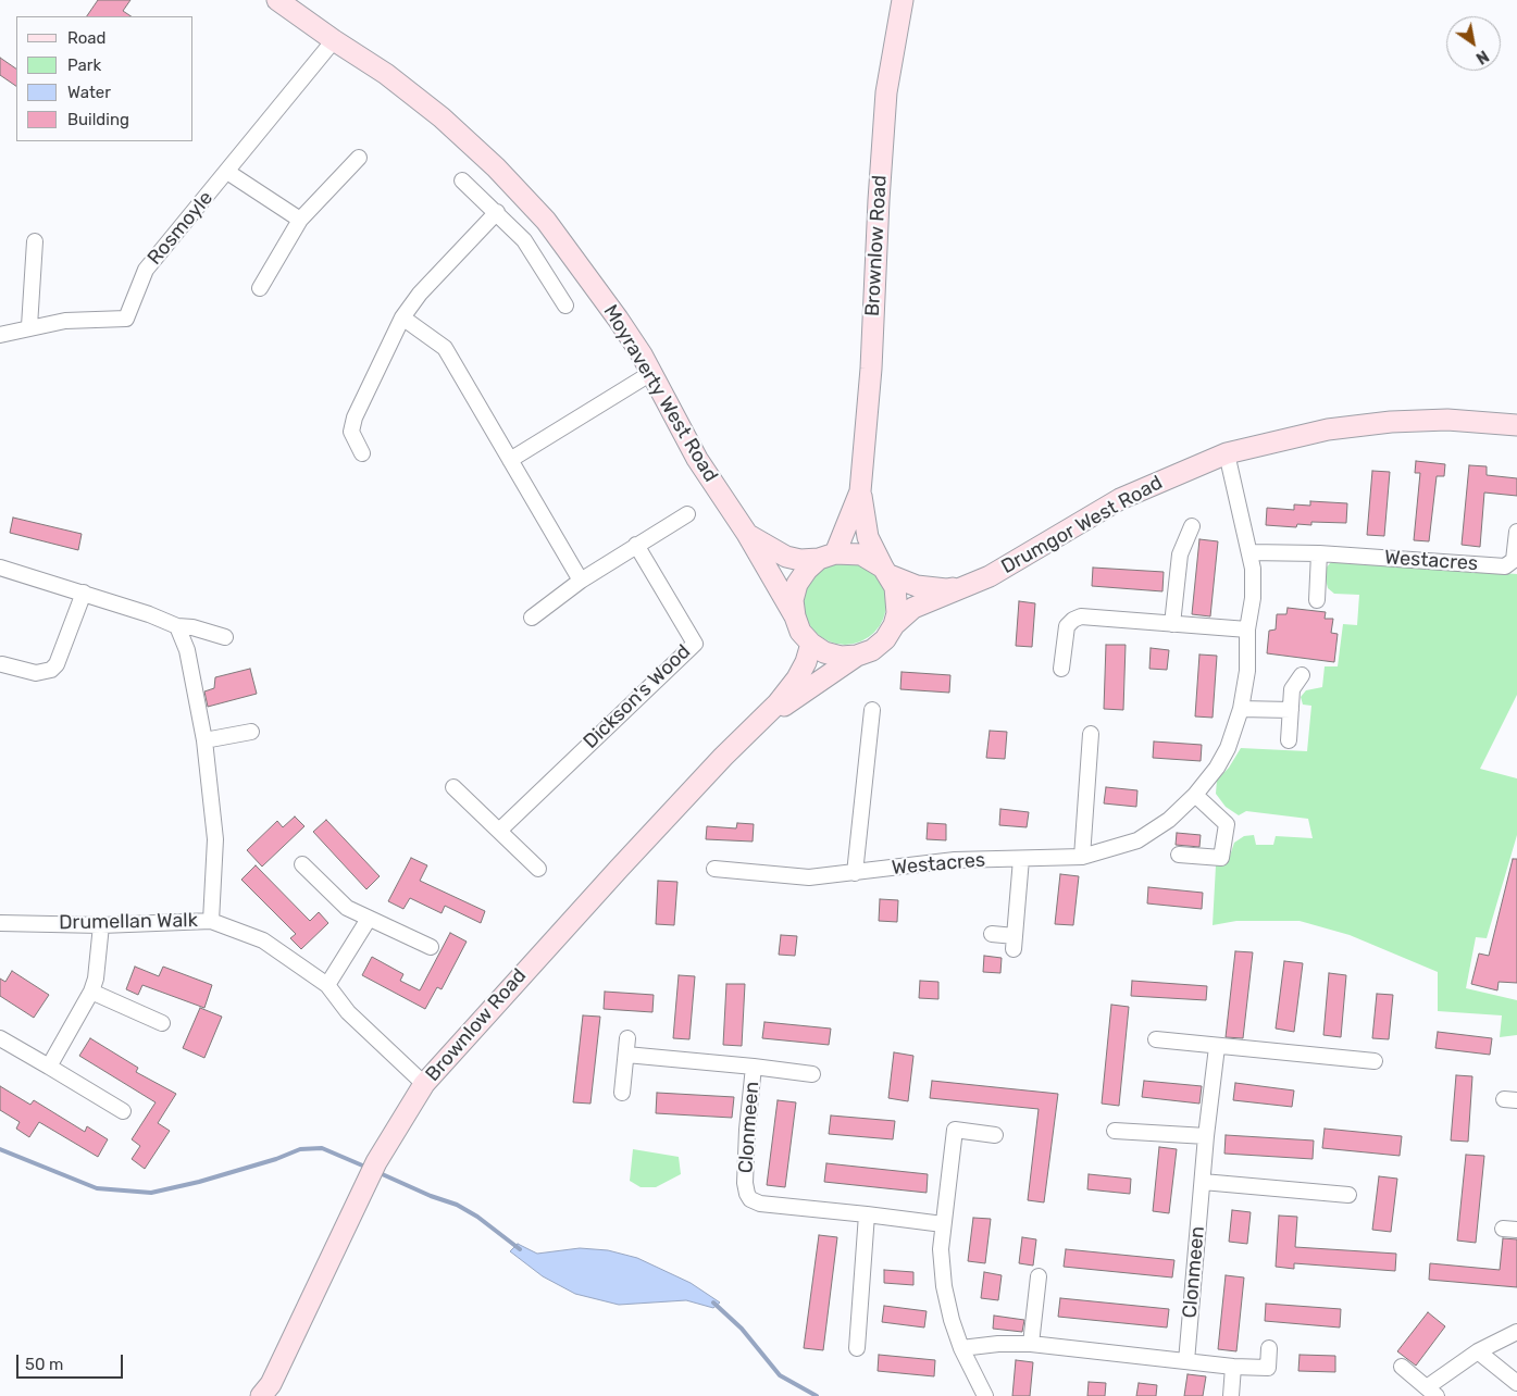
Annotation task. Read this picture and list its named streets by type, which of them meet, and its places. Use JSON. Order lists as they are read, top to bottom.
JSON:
{
  "streets": {
    "main road": ["Brownlow Road", "Moyraverty West Road", "Drumgor West Road"],
    "street": [
      "Rosmoyle",
      "Westacres",
      "Dickson's Wood",
      "Drumellan Walk",
      "Clonmeen"
    ]
  },
  "crossings": [
    ["Rosmoyle", "Moyraverty West Road"],
    ["Brownlow Road", "Moyraverty West Road"],
    ["Brownlow Road", "Drumgor West Road"],
    ["Brownlow Road", "Drumellan Walk"],
    ["Moyraverty West Road", "Drumgor West Road"],
    ["Drumgor West Road", "Westacres"]
  ],
  "legend": [
    "Road",
    "Park",
    "Water",
    "Building"
  ],
  "scale_bar": "50 m",
  "north": "bottom right"
}
